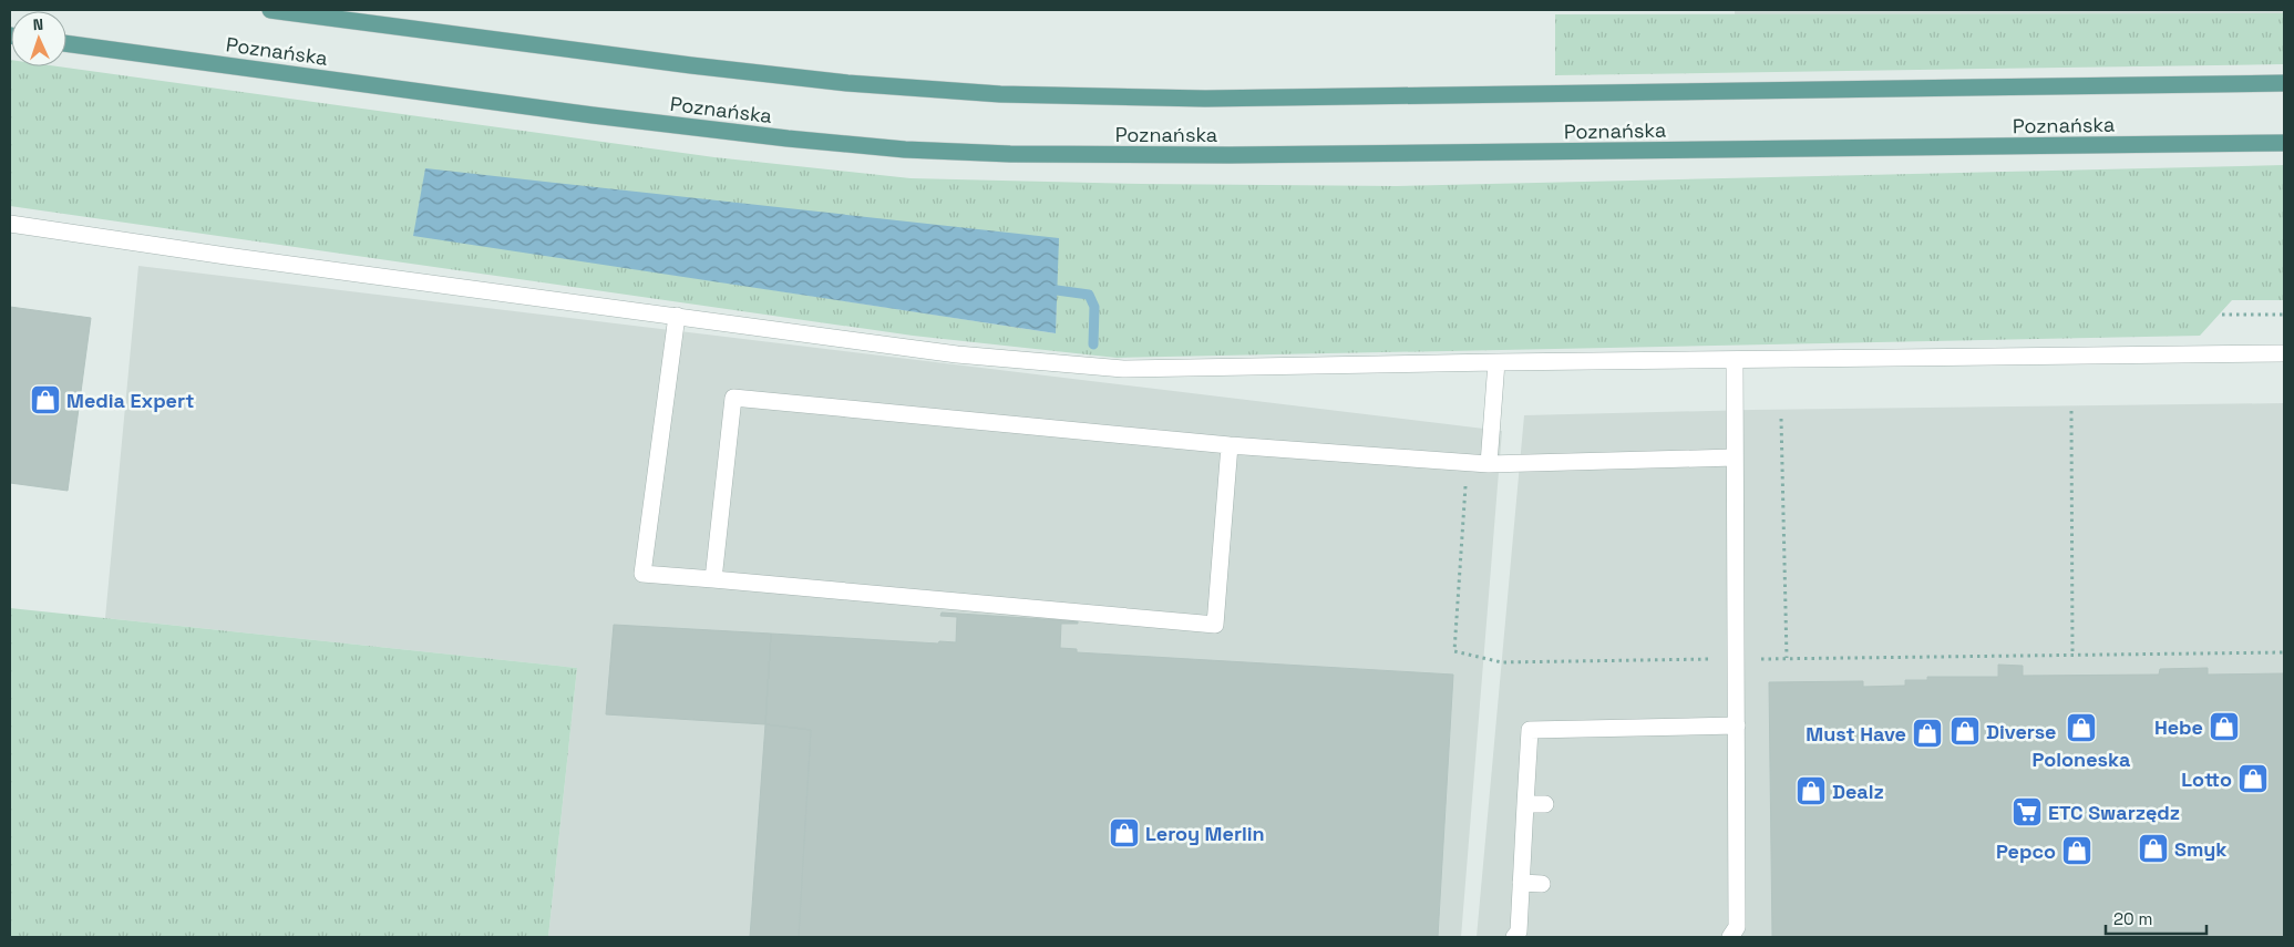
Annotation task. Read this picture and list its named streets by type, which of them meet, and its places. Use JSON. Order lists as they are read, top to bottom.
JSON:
{
  "streets": {
    "main road": ["Poznańska"]
  },
  "places": {
    "shop": [
      "Media Expert",
      "Hebe",
      "Poloneska",
      "Diverse",
      "Must Have",
      "Lotto",
      "Dealz",
      "Leroy Merlin",
      "Smyk",
      "Pepco"
    ],
    "supermarket": ["ETC Swarzędz"]
  },
  "scale_bar": "20 m",
  "north": "top"
}
